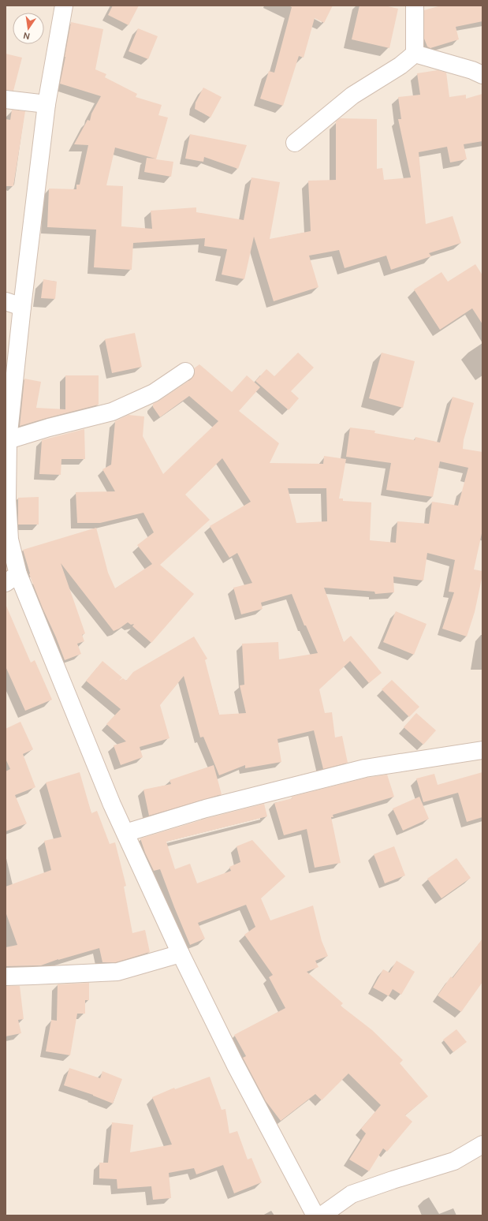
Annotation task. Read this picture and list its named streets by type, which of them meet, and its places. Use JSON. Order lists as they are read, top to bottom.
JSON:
{
  "north": "bottom"
}
